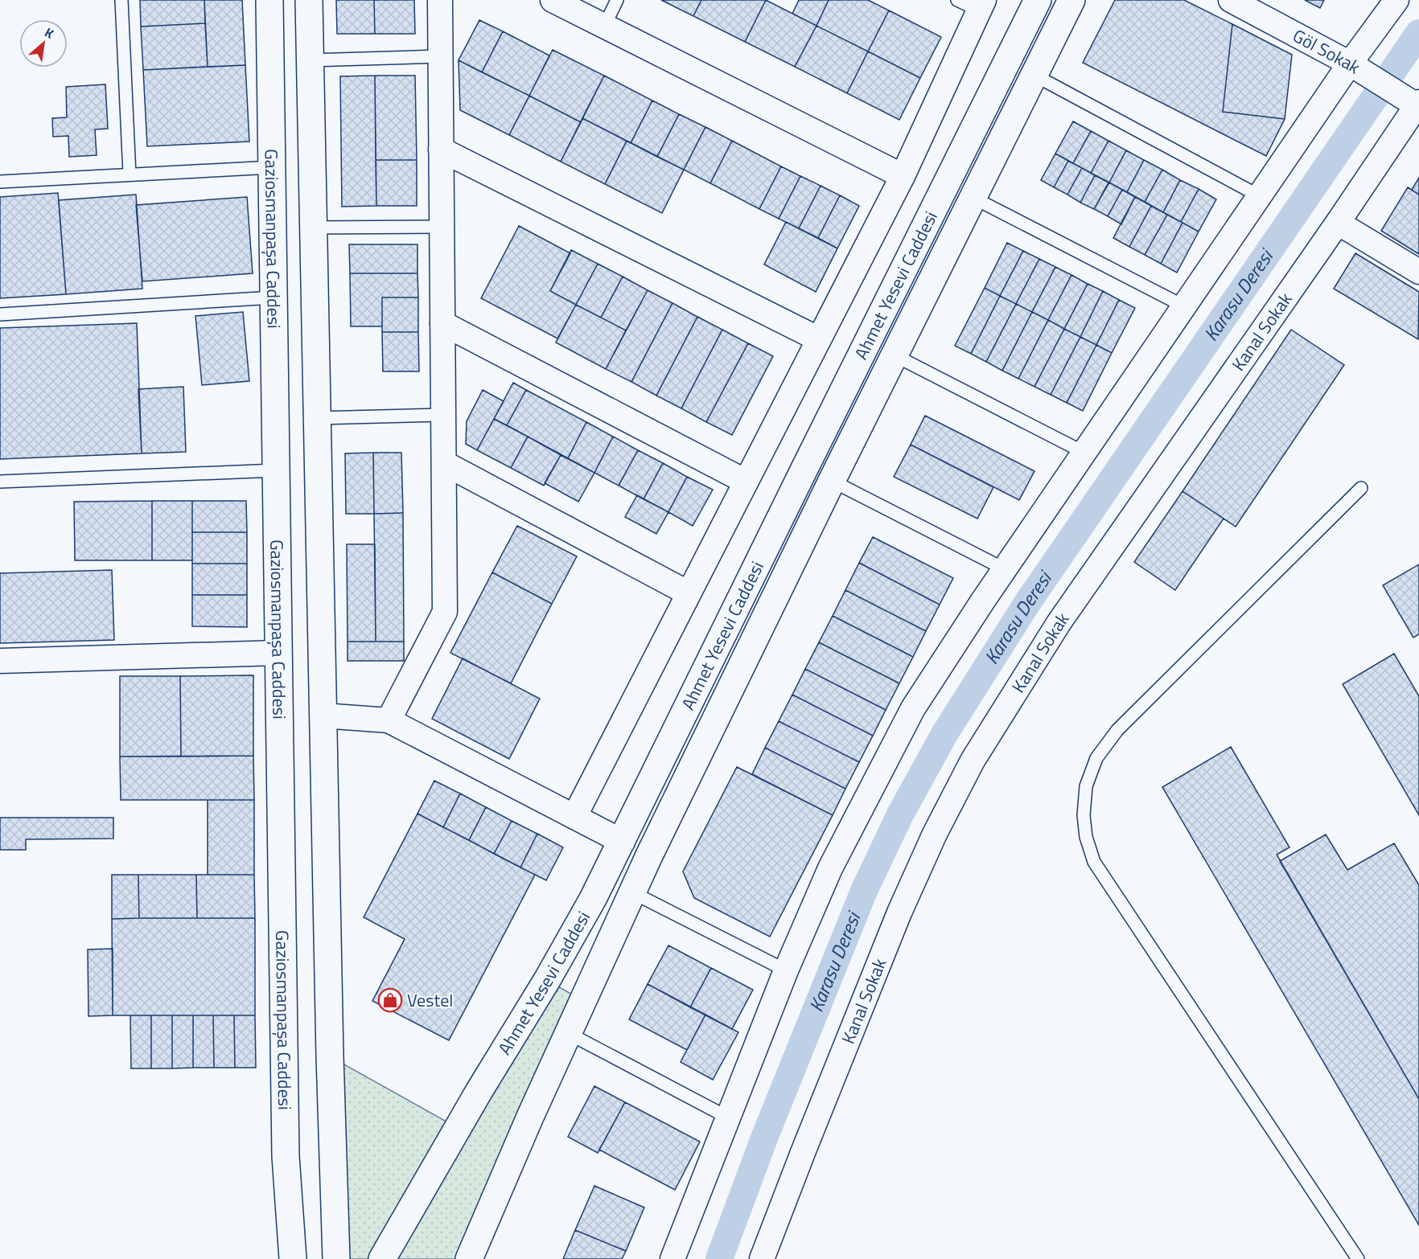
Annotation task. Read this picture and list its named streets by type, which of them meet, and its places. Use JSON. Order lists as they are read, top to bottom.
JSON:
{
  "streets": {
    "main road": ["Gaziosmanpaşa Caddesi", "Ahmet Yesevi Caddesi"],
    "street": ["Göl Sokak", "Kanal Sokak"]
  },
  "crossings": [
    ["Göl Sokak", "Kanal Sokak"]
  ],
  "water": ["Karasu Deresi"],
  "places": {
    "shop": ["Vestel"]
  },
  "north": "top right"
}
